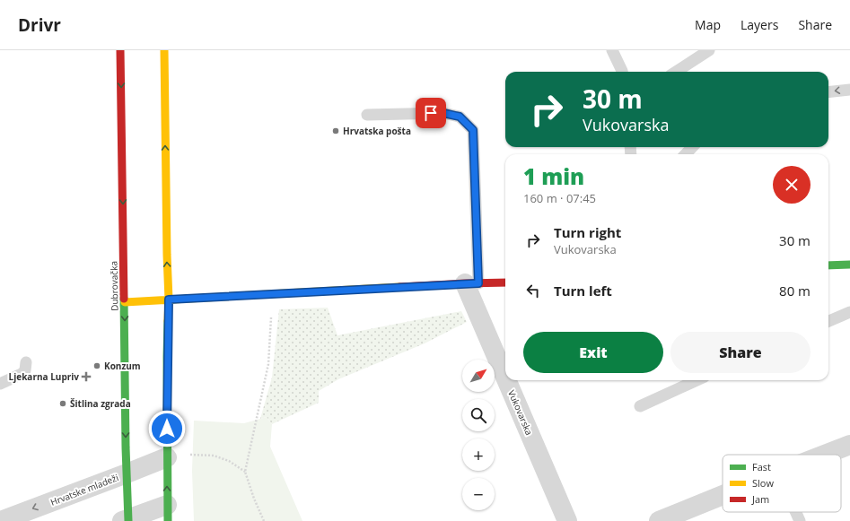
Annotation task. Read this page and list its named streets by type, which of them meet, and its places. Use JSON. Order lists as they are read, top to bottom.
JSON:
{
  "streets": {
    "street": ["Dubrovačka", "Vukovarska", "Hrvatske mladeži"]
  },
  "crossings": [
    ["Dubrovačka", "Hrvatske mladeži"]
  ],
  "one_way": ["Hrvatske mladeži"],
  "places": {
    "other": ["Hrvatska pošta", "Konzum", "Šitlina zgrada"],
    "health": ["Ljekarna Lupriv"]
  },
  "legend": ["Fast", "Slow", "Jam"],
  "north": "top right",
  "page": {
    "header": "Drivr",
    "nav": ["Map", "Layers", "Share"],
    "turn": ["30 m", "Vukovarska"],
    "heading": ["1 min", "160 m · 07:45"],
    "list": [
      {
        "name": "Turn right",
        "note": "Vukovarska",
        "value": "30 m"
      },
      {
        "name": "Turn left",
        "value": "80 m"
      }
    ],
    "buttons": ["Exit", "Share"],
    "map_buttons": ["+", "−"]
  }
}
